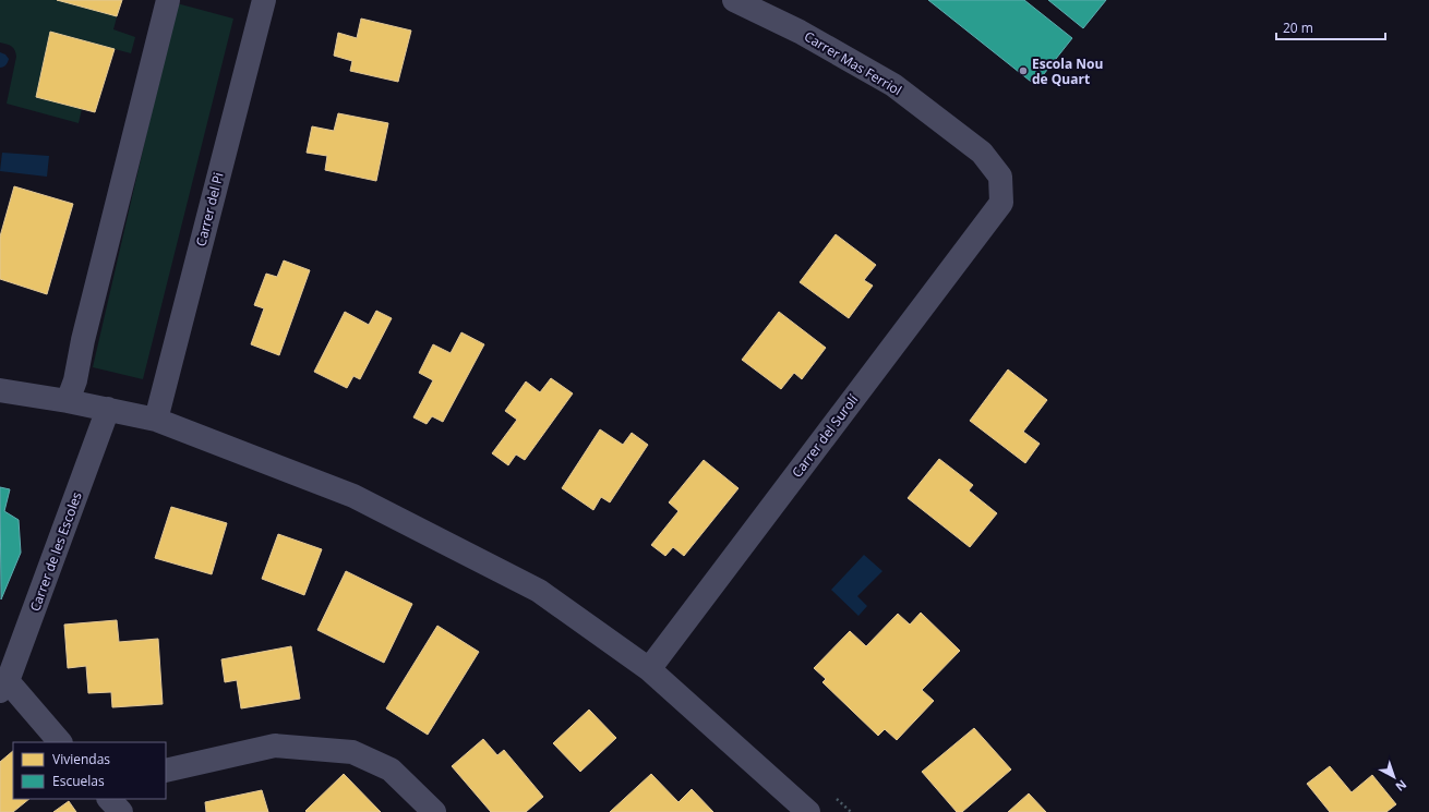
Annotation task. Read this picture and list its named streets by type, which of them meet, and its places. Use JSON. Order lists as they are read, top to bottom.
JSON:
{
  "streets": {
    "street": [
      "Carrer Mas Ferriol",
      "Carrer del Pi",
      "Carrer del Surolí",
      "Carrer de les Escoles"
    ]
  },
  "crossings": [
    ["Carrer Mas Ferriol", "Carrer del Surolí"]
  ],
  "places": ["Escola Nou de Quart"],
  "legend": ["Viviendas", "Escuelas"],
  "scale_bar": "20 m",
  "north": "bottom right"
}
